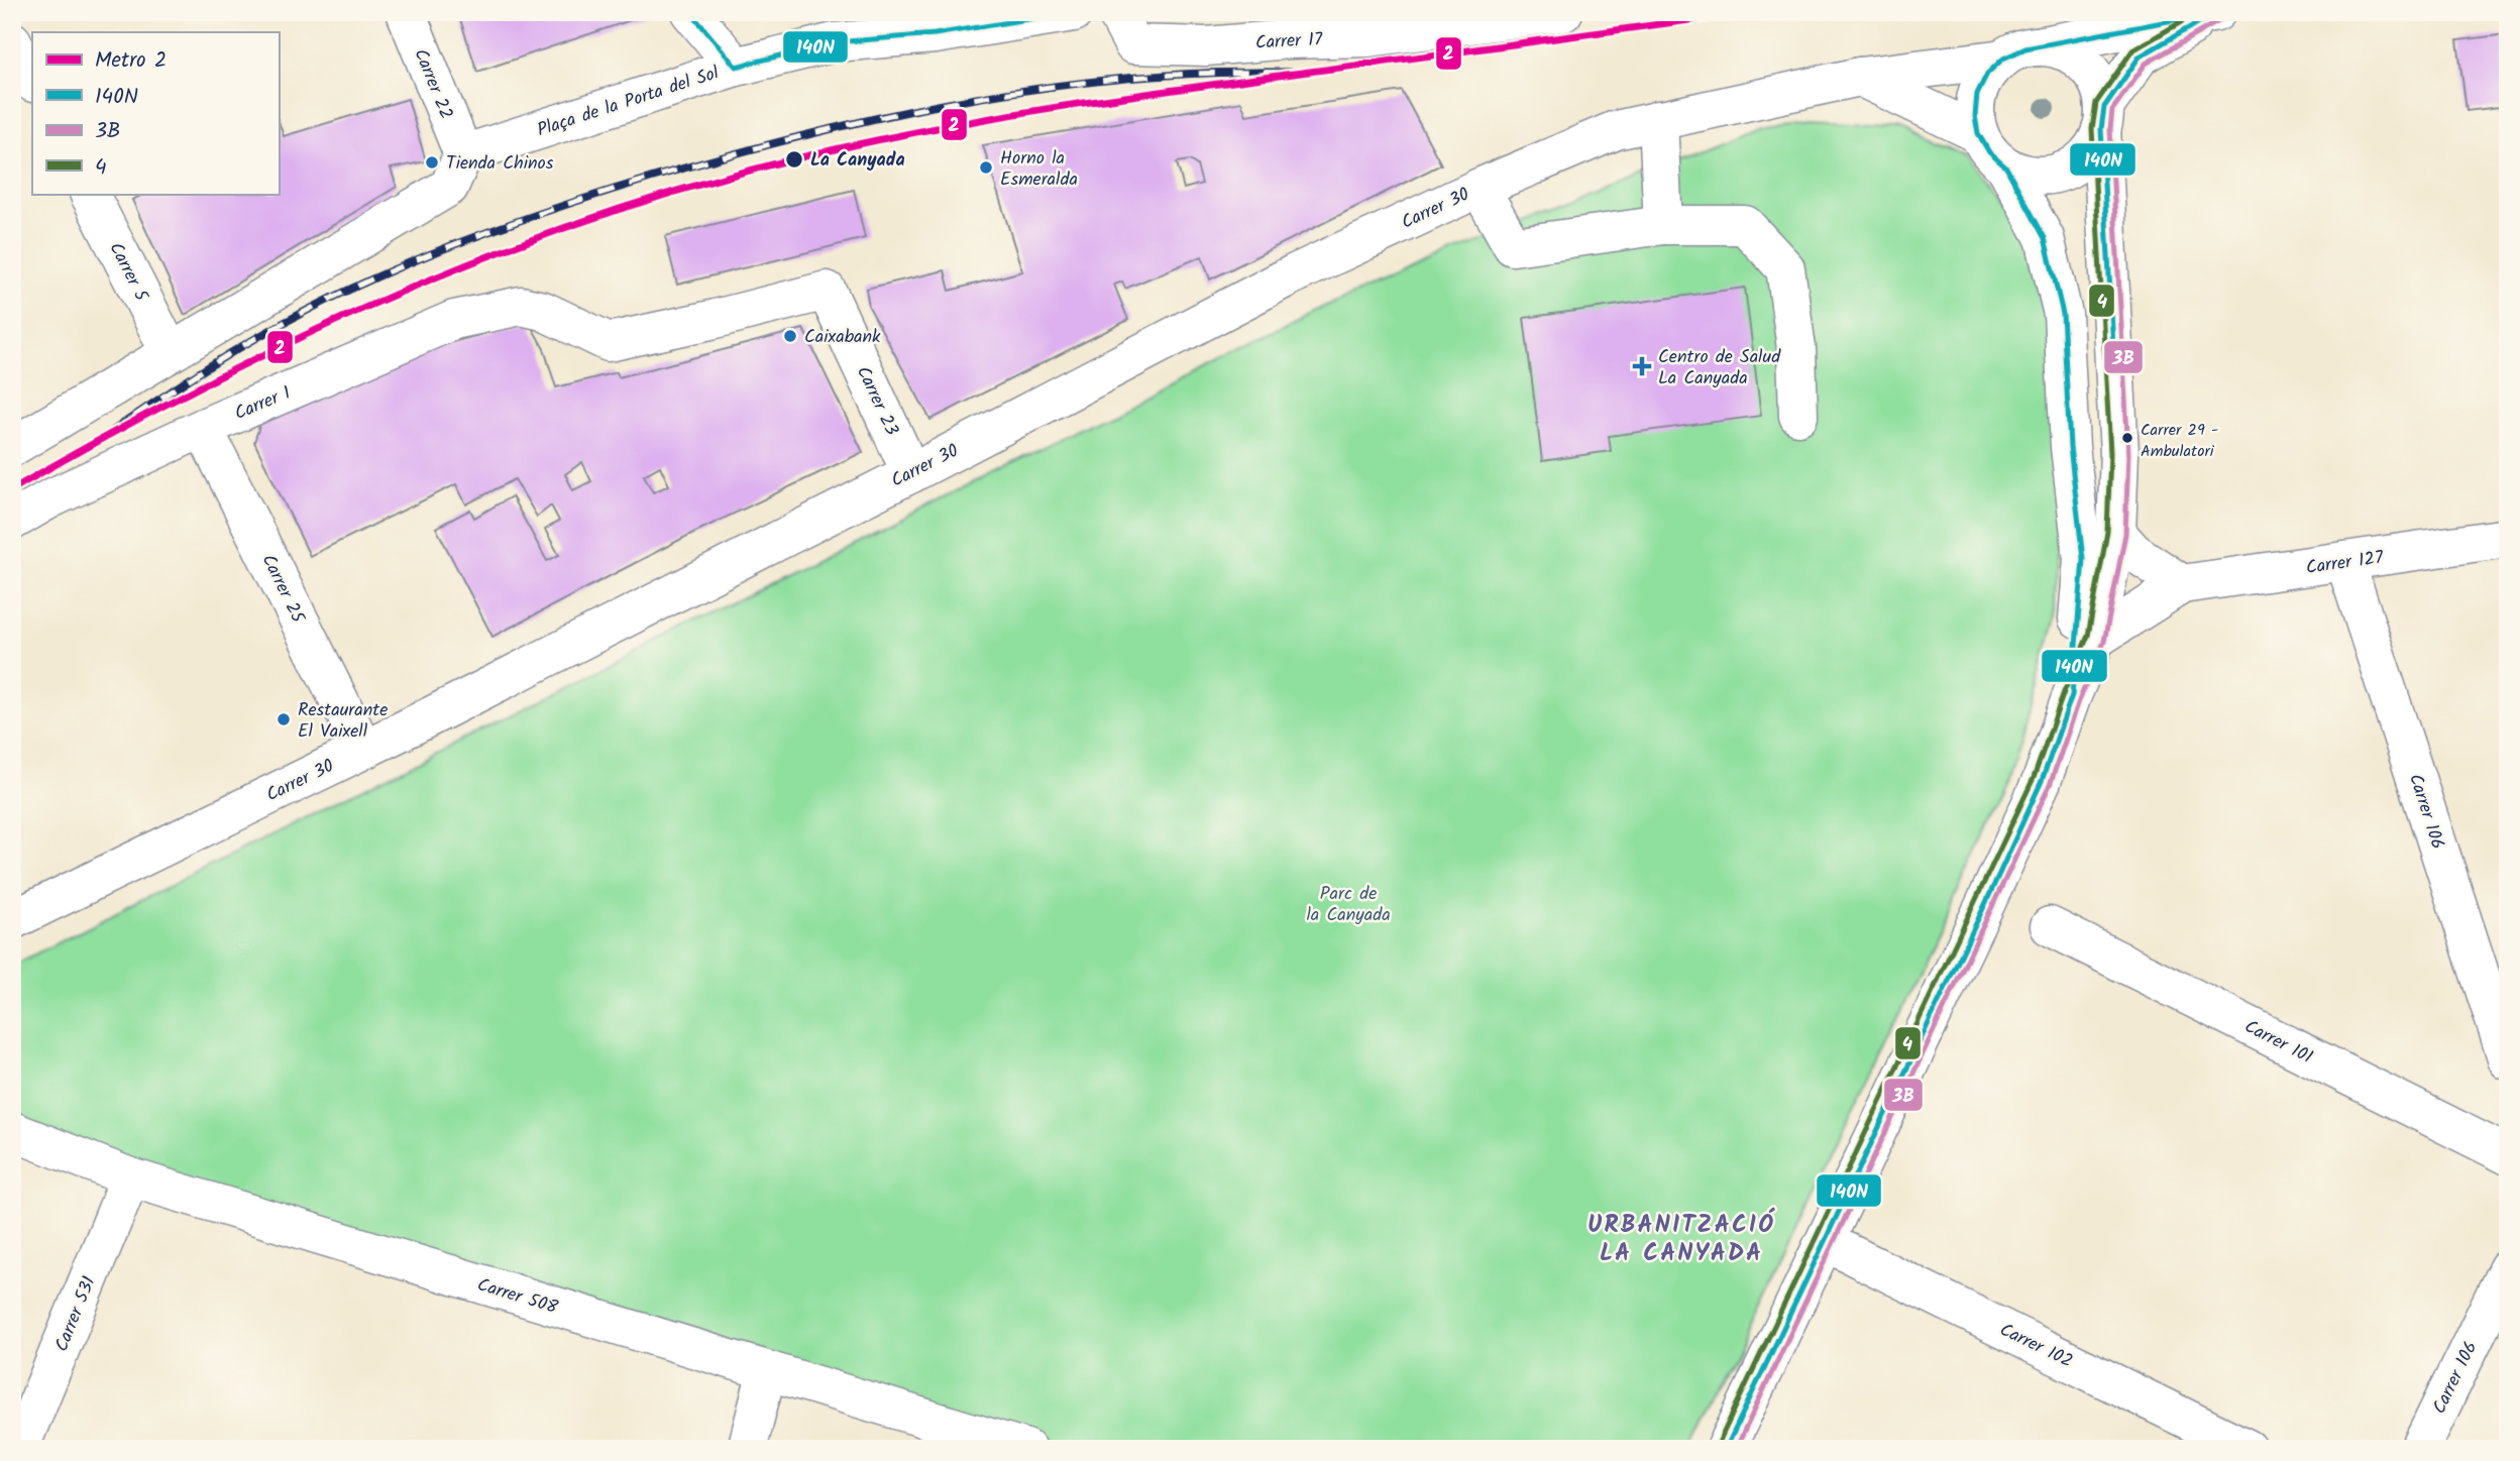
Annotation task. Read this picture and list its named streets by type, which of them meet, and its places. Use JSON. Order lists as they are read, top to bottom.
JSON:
{
  "streets": {
    "street": [
      "Carrer 17",
      "Carrer 22",
      "Plaça de la Porta del Sol",
      "Carrer 30",
      "Carrer 5",
      "Carrer 23",
      "Carrer 1",
      "Carrer 127",
      "Carrer 25",
      "Carrer 106",
      "Carrer 101",
      "Carrer 508",
      "Carrer 531",
      "Carrer 102"
    ]
  },
  "crossings": [
    ["Carrer 22", "Plaça de la Porta del Sol"],
    ["Carrer 30", "Carrer 23"],
    ["Carrer 30", "Carrer 25"],
    ["Carrer 23", "Carrer 1"],
    ["Carrer 1", "Carrer 25"],
    ["Carrer 127", "Carrer 106"],
    ["Carrer 508", "Carrer 531"]
  ],
  "districts": ["URBANITZACIÓ LA CANYADA"],
  "parks": ["Parc de la Canyada"],
  "places": {
    "other": [
      "La Canyada",
      "Tienda Chinos",
      "Horno la Esmeralda",
      "Caixabank",
      "Carrer 29 - Ambulatori",
      "Restaurante El Vaixell"
    ],
    "health": ["Centro de Salud La Canyada"]
  },
  "lines": [
    "metro line 2",
    "transit line 140N",
    "transit line 4",
    "transit line 3B"
  ],
  "legend": [
    "Metro 2",
    "140N",
    "3B",
    "4"
  ]
}
